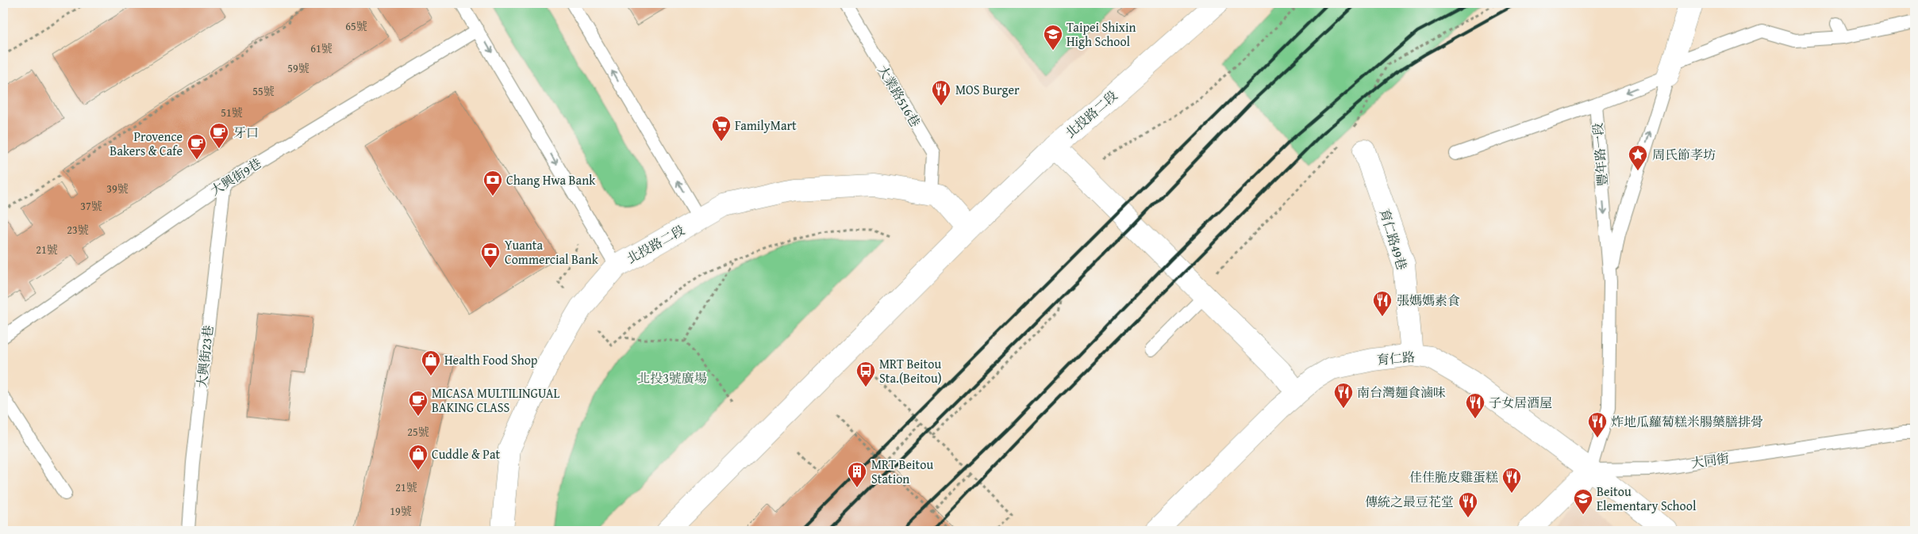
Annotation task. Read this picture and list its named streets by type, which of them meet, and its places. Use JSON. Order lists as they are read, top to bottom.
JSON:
{
  "streets": {
    "street": [
      "北投路二段",
      "豐年路一段",
      "育仁路49巷",
      "育仁路"
    ],
    "lane": [
      "大業路516巷",
      "大興街9巷",
      "大興街23巷",
      "大同街"
    ]
  },
  "crossings": [
    ["大業路516巷", "北投路二段"],
    ["豐年路一段", "育仁路"],
    ["豐年路一段", "大同街"],
    ["大興街9巷", "大興街23巷"],
    ["育仁路49巷", "育仁路"],
    ["育仁路", "大同街"]
  ],
  "parks": ["北投3號廣場"],
  "places": {
    "school or university": ["Taipei Shixin High School", "Beitou Elementary School"],
    "restaurant": [
      "MOS Burger",
      "張媽媽素食",
      "南台灣麵食滷味",
      "子女居酒屋",
      "炸地瓜蘿蔔糕米腸藥膳排骨",
      "佳佳脆皮雞蛋糕",
      "傳統之最豆花堂"
    ],
    "supermarket": ["FamilyMart"],
    "cafe": ["牙口", "Provence Bakers & Cafe", "MICASA MULTILINGUAL BAKING CLASS"],
    "place": ["周氏節孝坊"],
    "bank": ["Chang Hwa Bank", "Yuanta Commercial Bank"],
    "shop": ["Health Food Shop", "Cuddle & Pat"],
    "bus stop": ["MRT Beitou Sta.(Beitou)"],
    "building": ["MRT Beitou Station"]
  },
  "house_numbers": [
    "65號",
    "61號",
    "59號",
    "55號",
    "51號",
    "39號",
    "37號",
    "23號",
    "21號",
    "25號",
    "21號",
    "19號"
  ]
}
